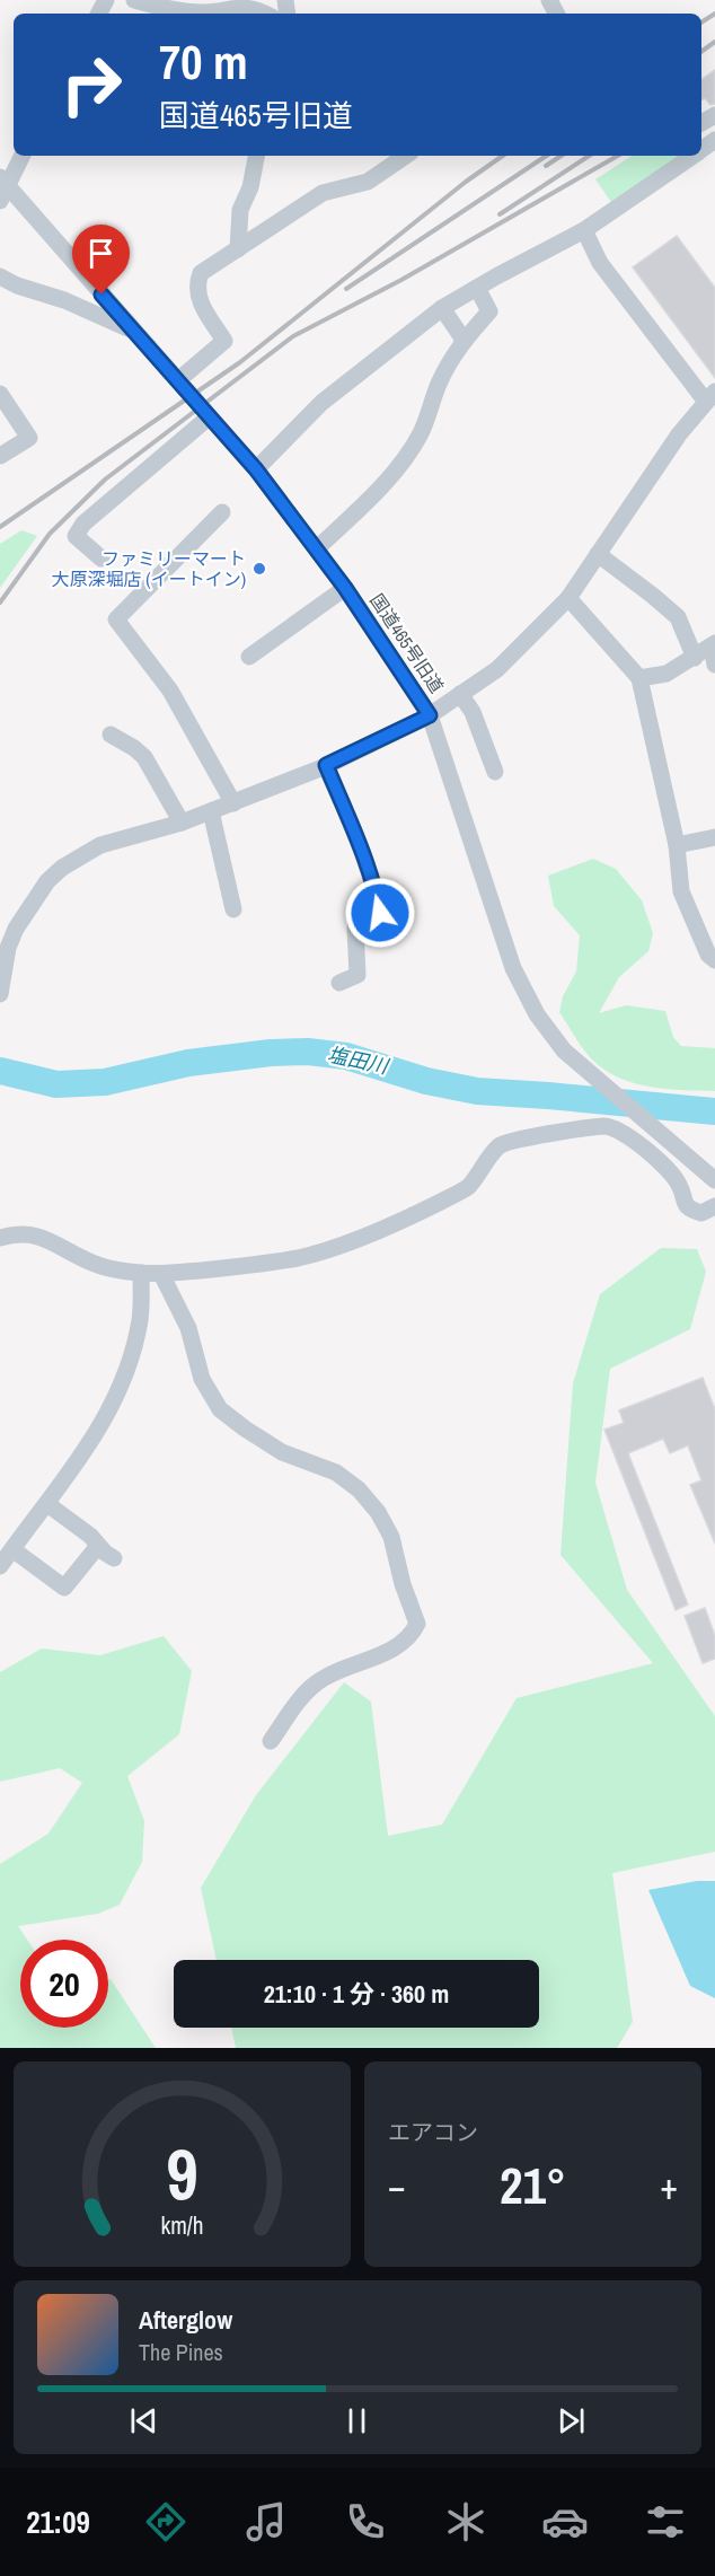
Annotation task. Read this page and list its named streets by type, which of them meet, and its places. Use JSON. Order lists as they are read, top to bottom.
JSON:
{
  "streets": {
    "street": ["国道465号旧道"]
  },
  "water": ["塩田川"],
  "places": ["ファミリーマート 大原深堀店 (イートイン)"],
  "page": {
    "turn": ["70 m", "国道465号旧道"],
    "limit": "20",
    "trip": "21:10 · 1 分 · 360 m",
    "tile": "エアコン",
    "heat": ["−", "21°", "+"],
    "song": ["Afterglow", "The Pines"],
    "tabs": "21:09",
    "gauge": ["9", "km/h"]
  }
}
